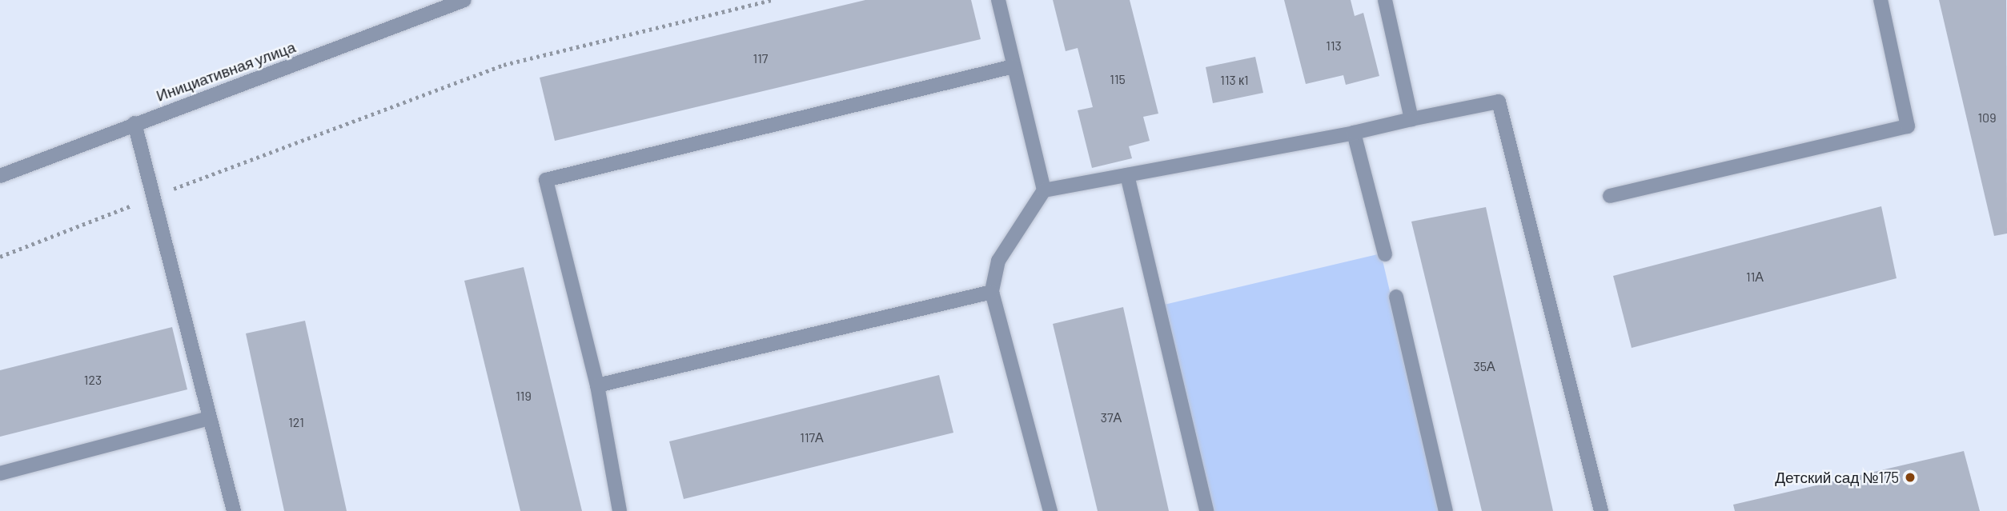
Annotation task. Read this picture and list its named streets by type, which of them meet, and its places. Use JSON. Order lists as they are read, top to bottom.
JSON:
{
  "streets": {
    "street": ["Инициативная улица"]
  },
  "places": ["Детский сад №175"],
  "house_numbers": [
    "113",
    "117",
    "115",
    "113 к1",
    "109",
    "11А",
    "35А",
    "123",
    "119",
    "37А",
    "121",
    "117А"
  ]
}
